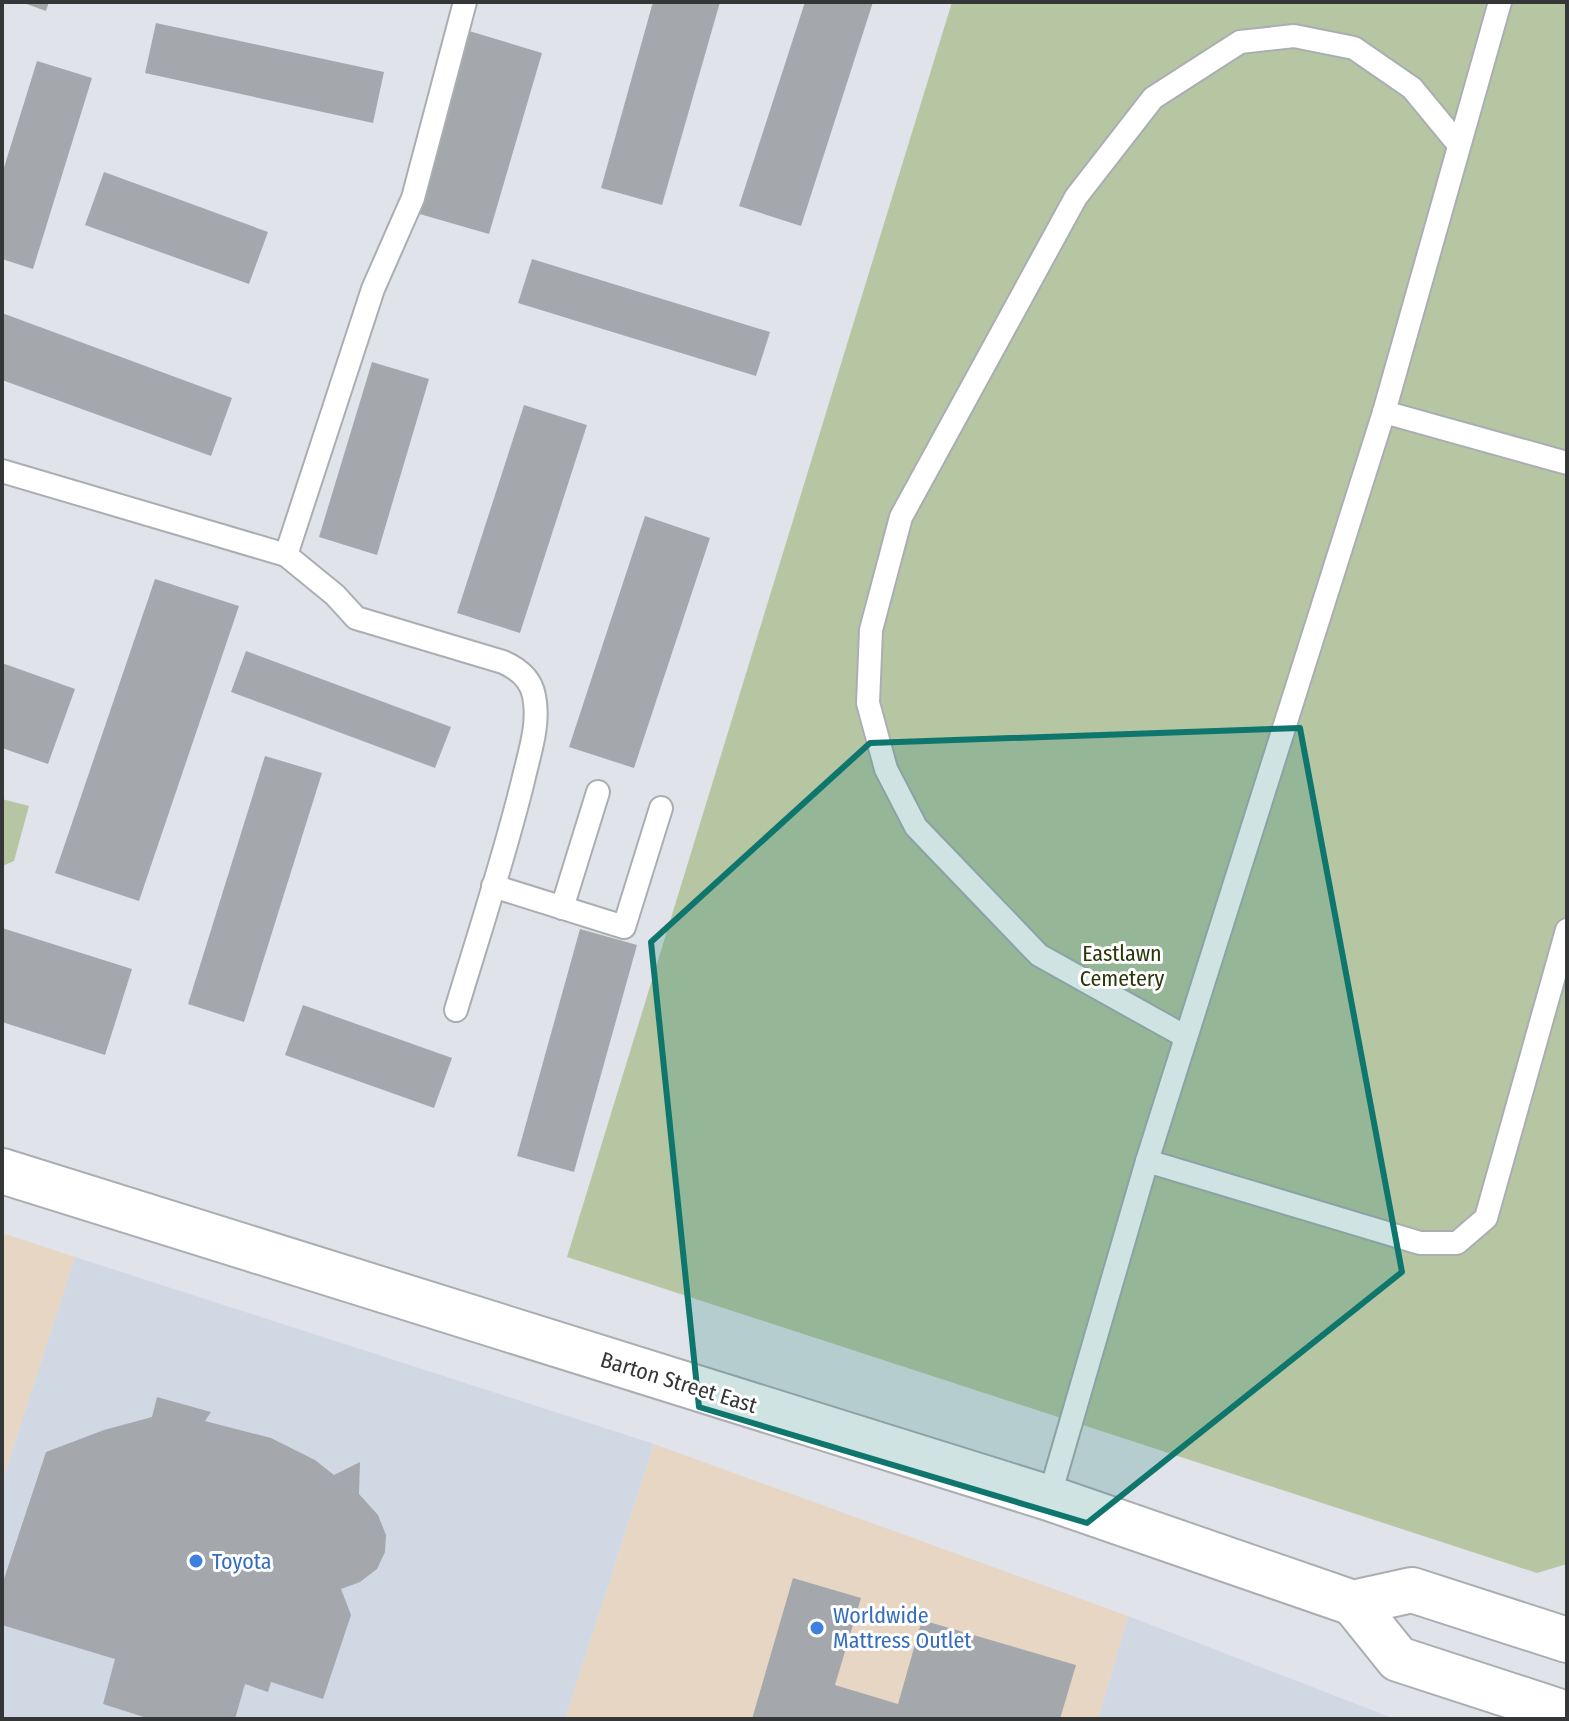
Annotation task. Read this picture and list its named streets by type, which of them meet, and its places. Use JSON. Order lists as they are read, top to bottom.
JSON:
{
  "streets": {
    "main road": ["Barton Street East"]
  },
  "parks": ["Eastlawn Cemetery"],
  "places": ["Toyota", "Worldwide Mattress Outlet"]
}
